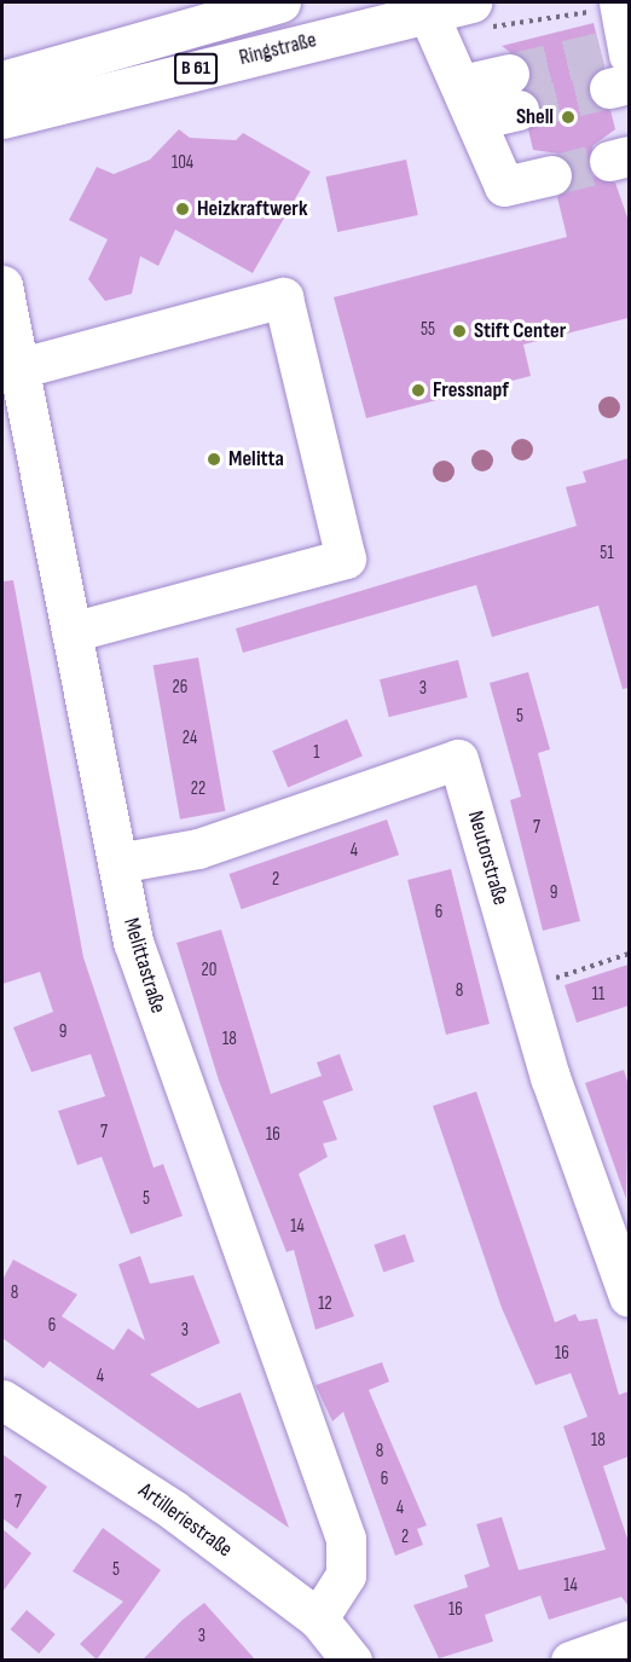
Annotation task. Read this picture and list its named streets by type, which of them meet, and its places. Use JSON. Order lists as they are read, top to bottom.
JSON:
{
  "streets": {
    "street": [
      "Ringstraße",
      "B 61",
      "Neutorstraße",
      "Melittastraße",
      "Artilleriestraße"
    ]
  },
  "crossings": [
    ["Neutorstraße", "Melittastraße"],
    ["Melittastraße", "Artilleriestraße"]
  ],
  "places": [
    "Shell",
    "Heizkraftwerk",
    "Stift Center",
    "Fressnapf",
    "Melitta"
  ],
  "house_numbers": [
    "104",
    "55",
    "51",
    "26",
    "3",
    "5",
    "24",
    "1",
    "22",
    "7",
    "4",
    "2",
    "9",
    "6",
    "20",
    "8",
    "11",
    "9",
    "18",
    "7",
    "16",
    "5",
    "14",
    "8",
    "12",
    "6",
    "3",
    "16",
    "4",
    "18",
    "8",
    "6",
    "7",
    "4",
    "2",
    "5",
    "14",
    "16",
    "3"
  ]
}
